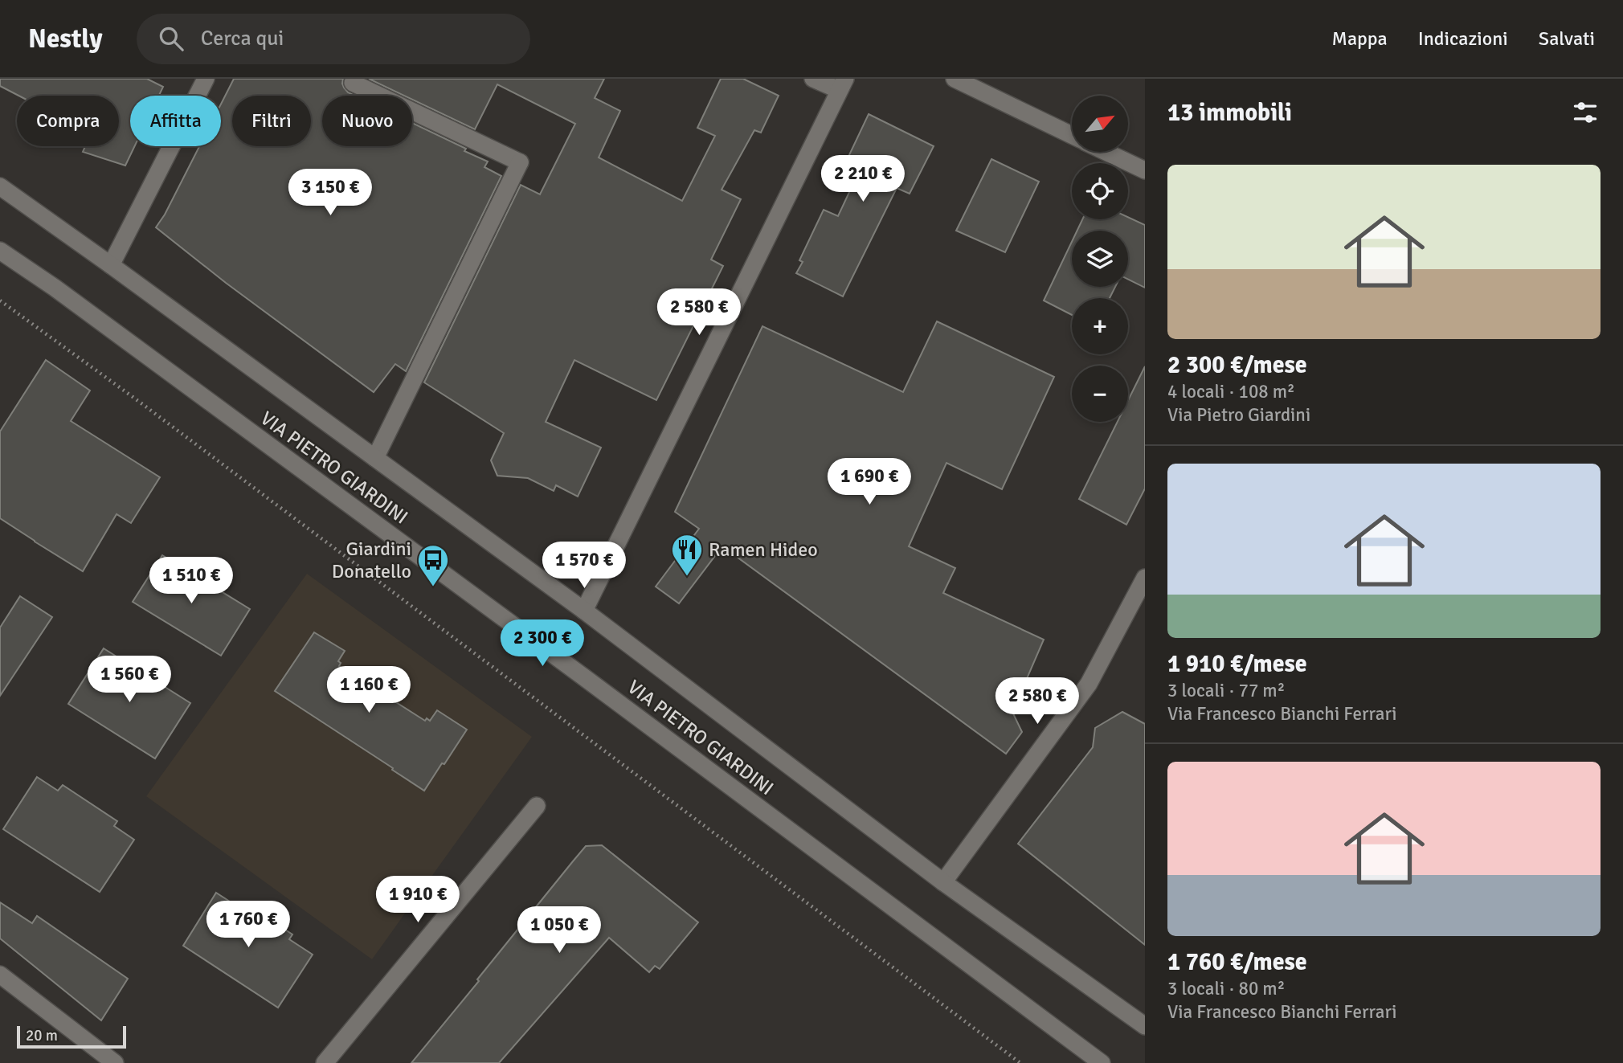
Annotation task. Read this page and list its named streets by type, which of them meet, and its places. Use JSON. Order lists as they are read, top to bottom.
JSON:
{
  "streets": {
    "street": ["VIA PIETRO GIARDINI"]
  },
  "places": {
    "restaurant": ["Ramen Hideo"],
    "bus stop": ["Giardini Donatello"]
  },
  "scale_bar": "20 m",
  "north": "top right",
  "page": {
    "header": "Nestly",
    "search": "Cerca qui",
    "nav": ["Mappa", "Indicazioni", "Salvati"],
    "heading": "13 immobili",
    "map_buttons": ["+", "−"],
    "chip": [
      "Compra",
      "Affitta",
      "Filtri",
      "Nuovo"
    ],
    "list": [
      {
        "name": "2 300 €/mese",
        "note": "4 locali · 108 m² · Via Pietro Giardini"
      },
      {
        "name": "1 910 €/mese",
        "note": "3 locali · 77 m² · Via Francesco Bianchi Ferrari"
      },
      {
        "name": "1 760 €/mese",
        "note": "3 locali · 80 m² · Via Francesco Bianchi Ferrari"
      }
    ],
    "price": [
      "2 210 €",
      "3 150 €",
      "2 580 €",
      "1 690 €",
      "1 570 €",
      "1 510 €",
      "2 300 €",
      "1 560 €",
      "1 160 €",
      "2 580 €",
      "1 910 €",
      "1 760 €",
      "1 050 €"
    ],
    "scale": "20 m"
  }
}
